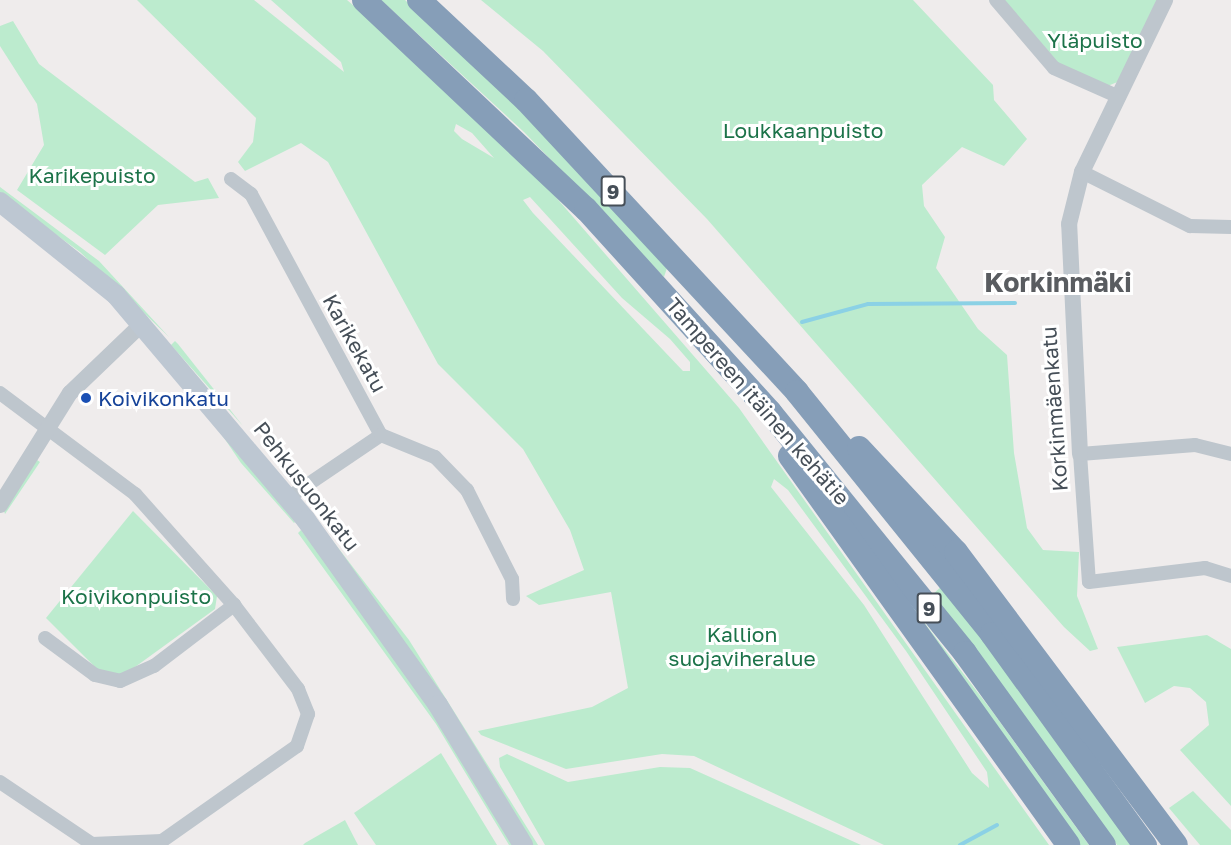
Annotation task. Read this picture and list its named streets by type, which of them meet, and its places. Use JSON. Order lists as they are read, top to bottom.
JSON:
{
  "streets": {
    "highway": ["9", "Tampereen itäinen kehätie"],
    "main road": ["Pehkusuonkatu"],
    "street": ["Karikekatu", "Korkinmäenkatu"]
  },
  "districts": ["Korkinmäki"],
  "parks": [
    "Yläpuisto",
    "Loukkaanpuisto",
    "Karikepuisto",
    "Koivikonpuisto",
    "Kallion suojaviheralue"
  ],
  "places": ["Koivikonkatu"]
}
